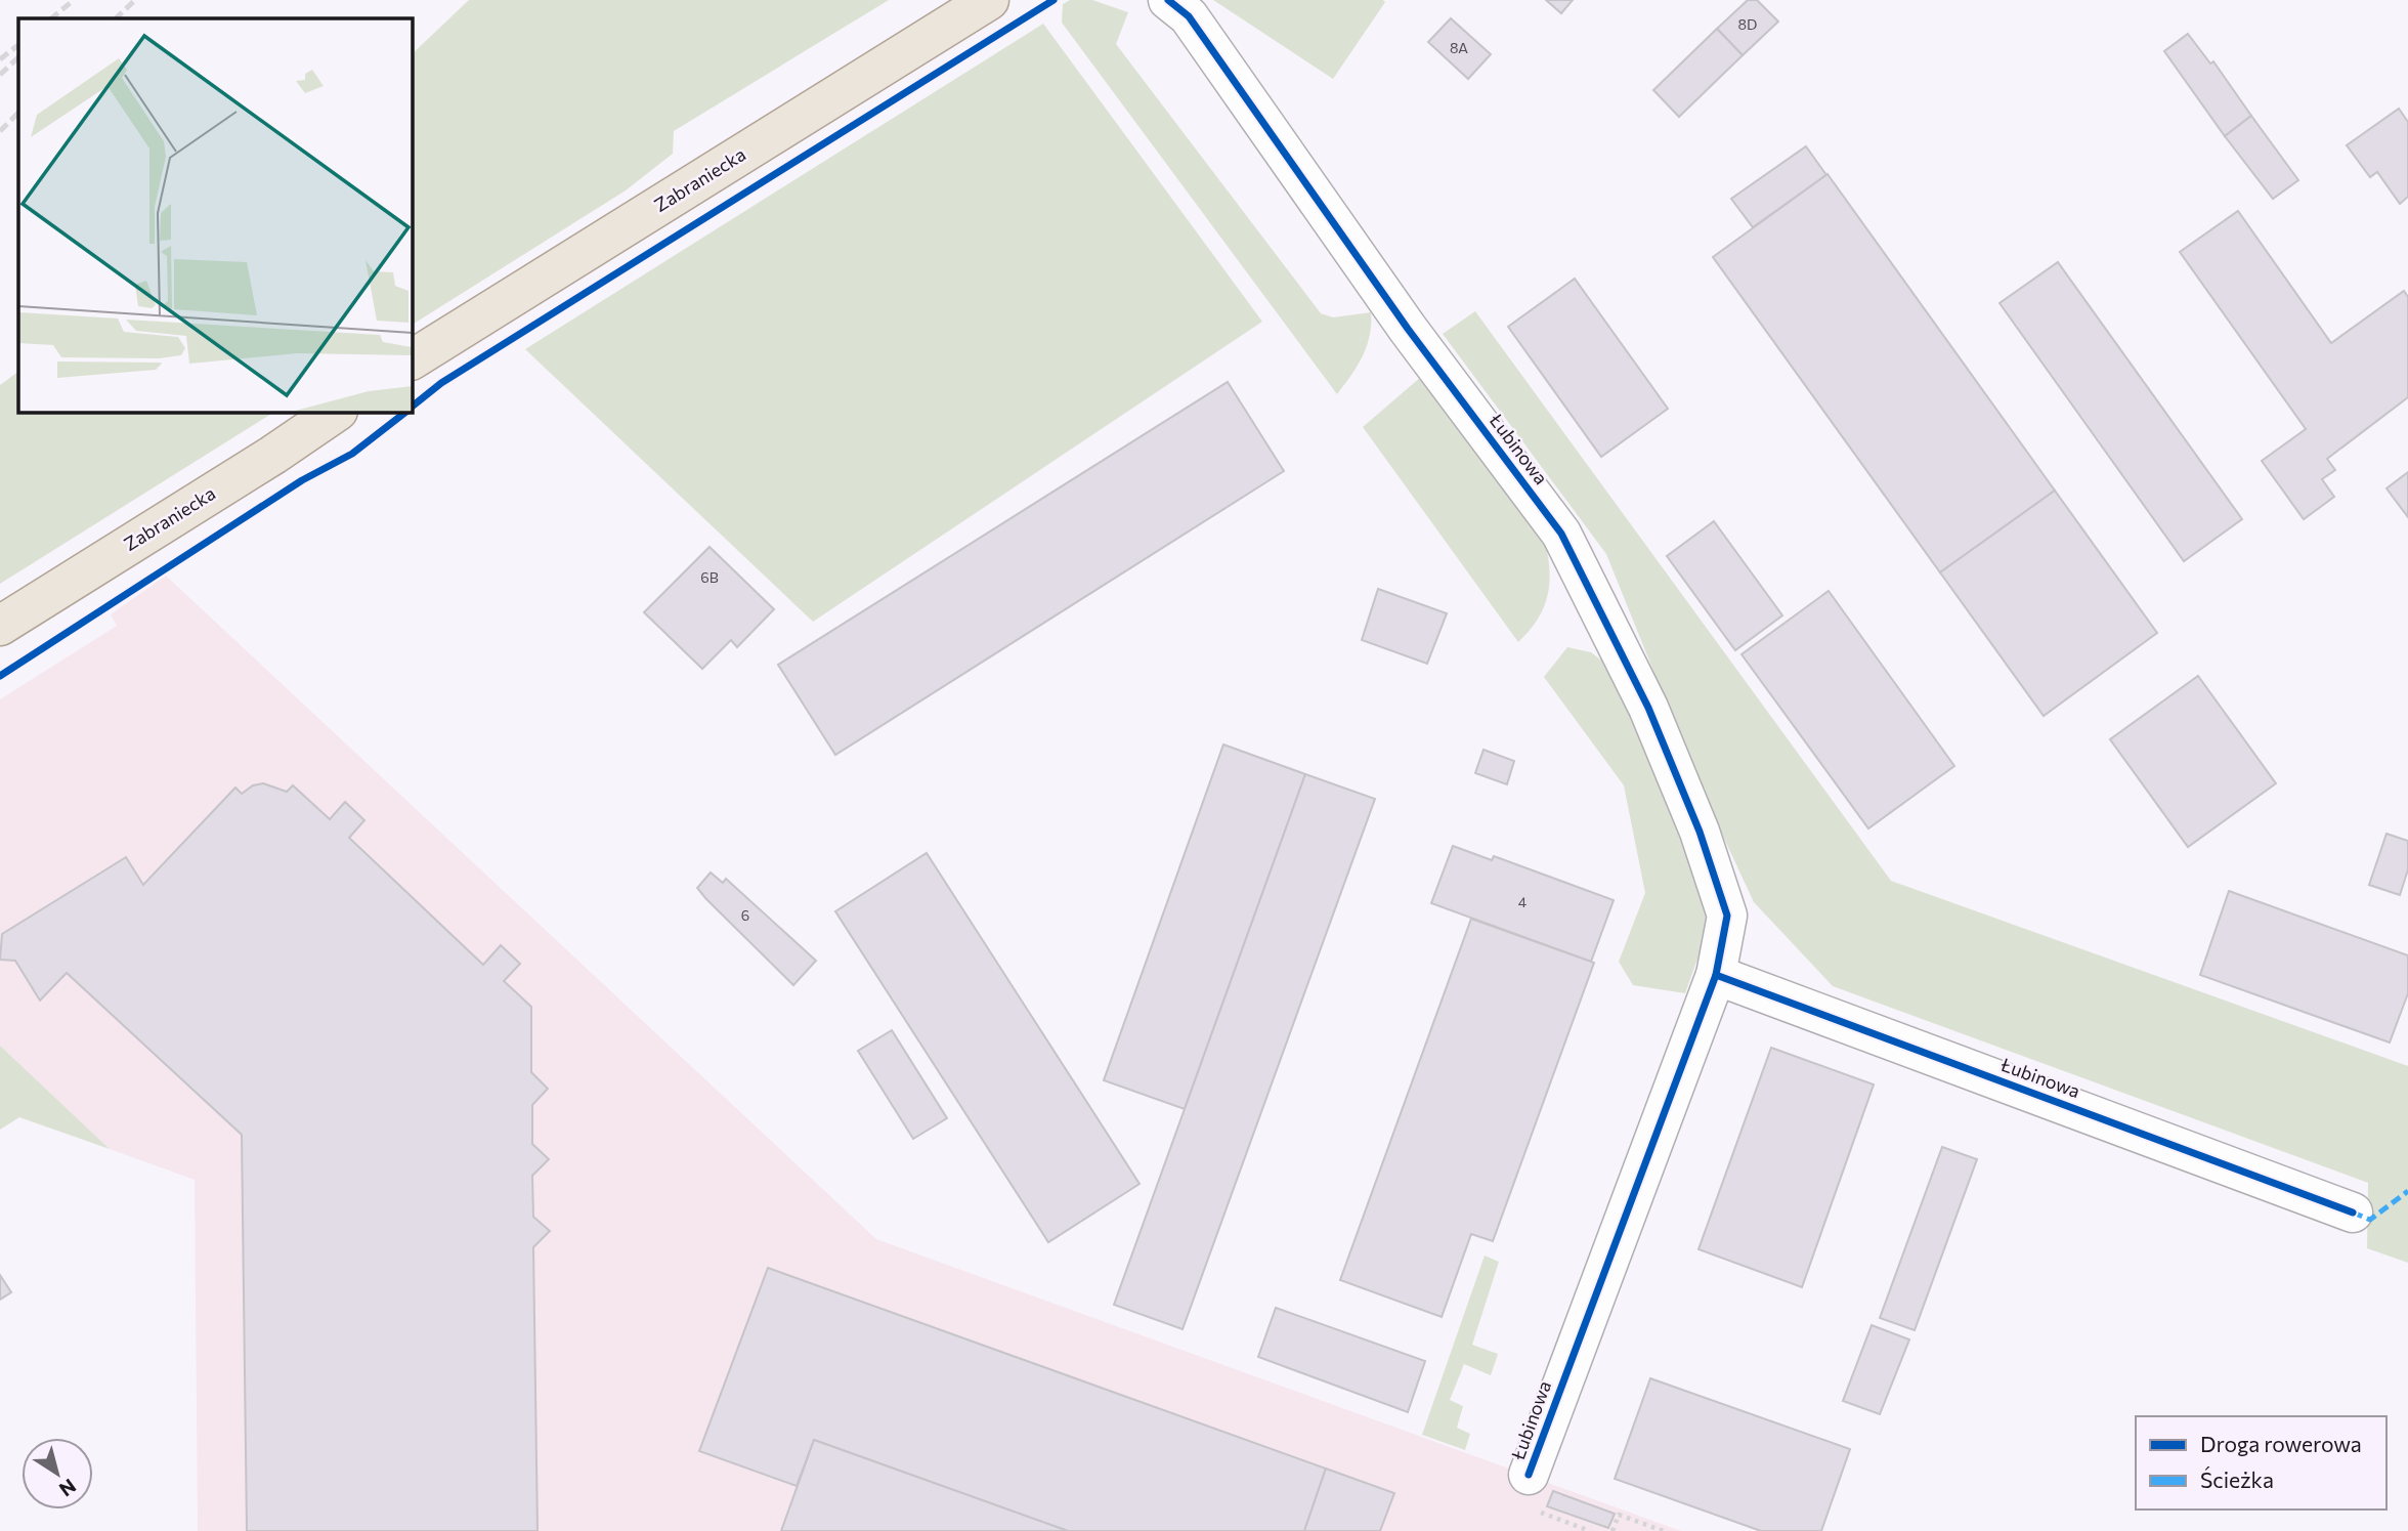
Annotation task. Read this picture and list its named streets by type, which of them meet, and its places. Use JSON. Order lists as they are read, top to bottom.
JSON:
{
  "streets": {
    "main road": ["Zabraniecka"],
    "street": ["Łubinowa"]
  },
  "house_numbers": [
    "8D",
    "8A",
    "6B",
    "4",
    "6"
  ],
  "legend": ["Droga rowerowa", "Ścieżka"],
  "north": "bottom right"
}
